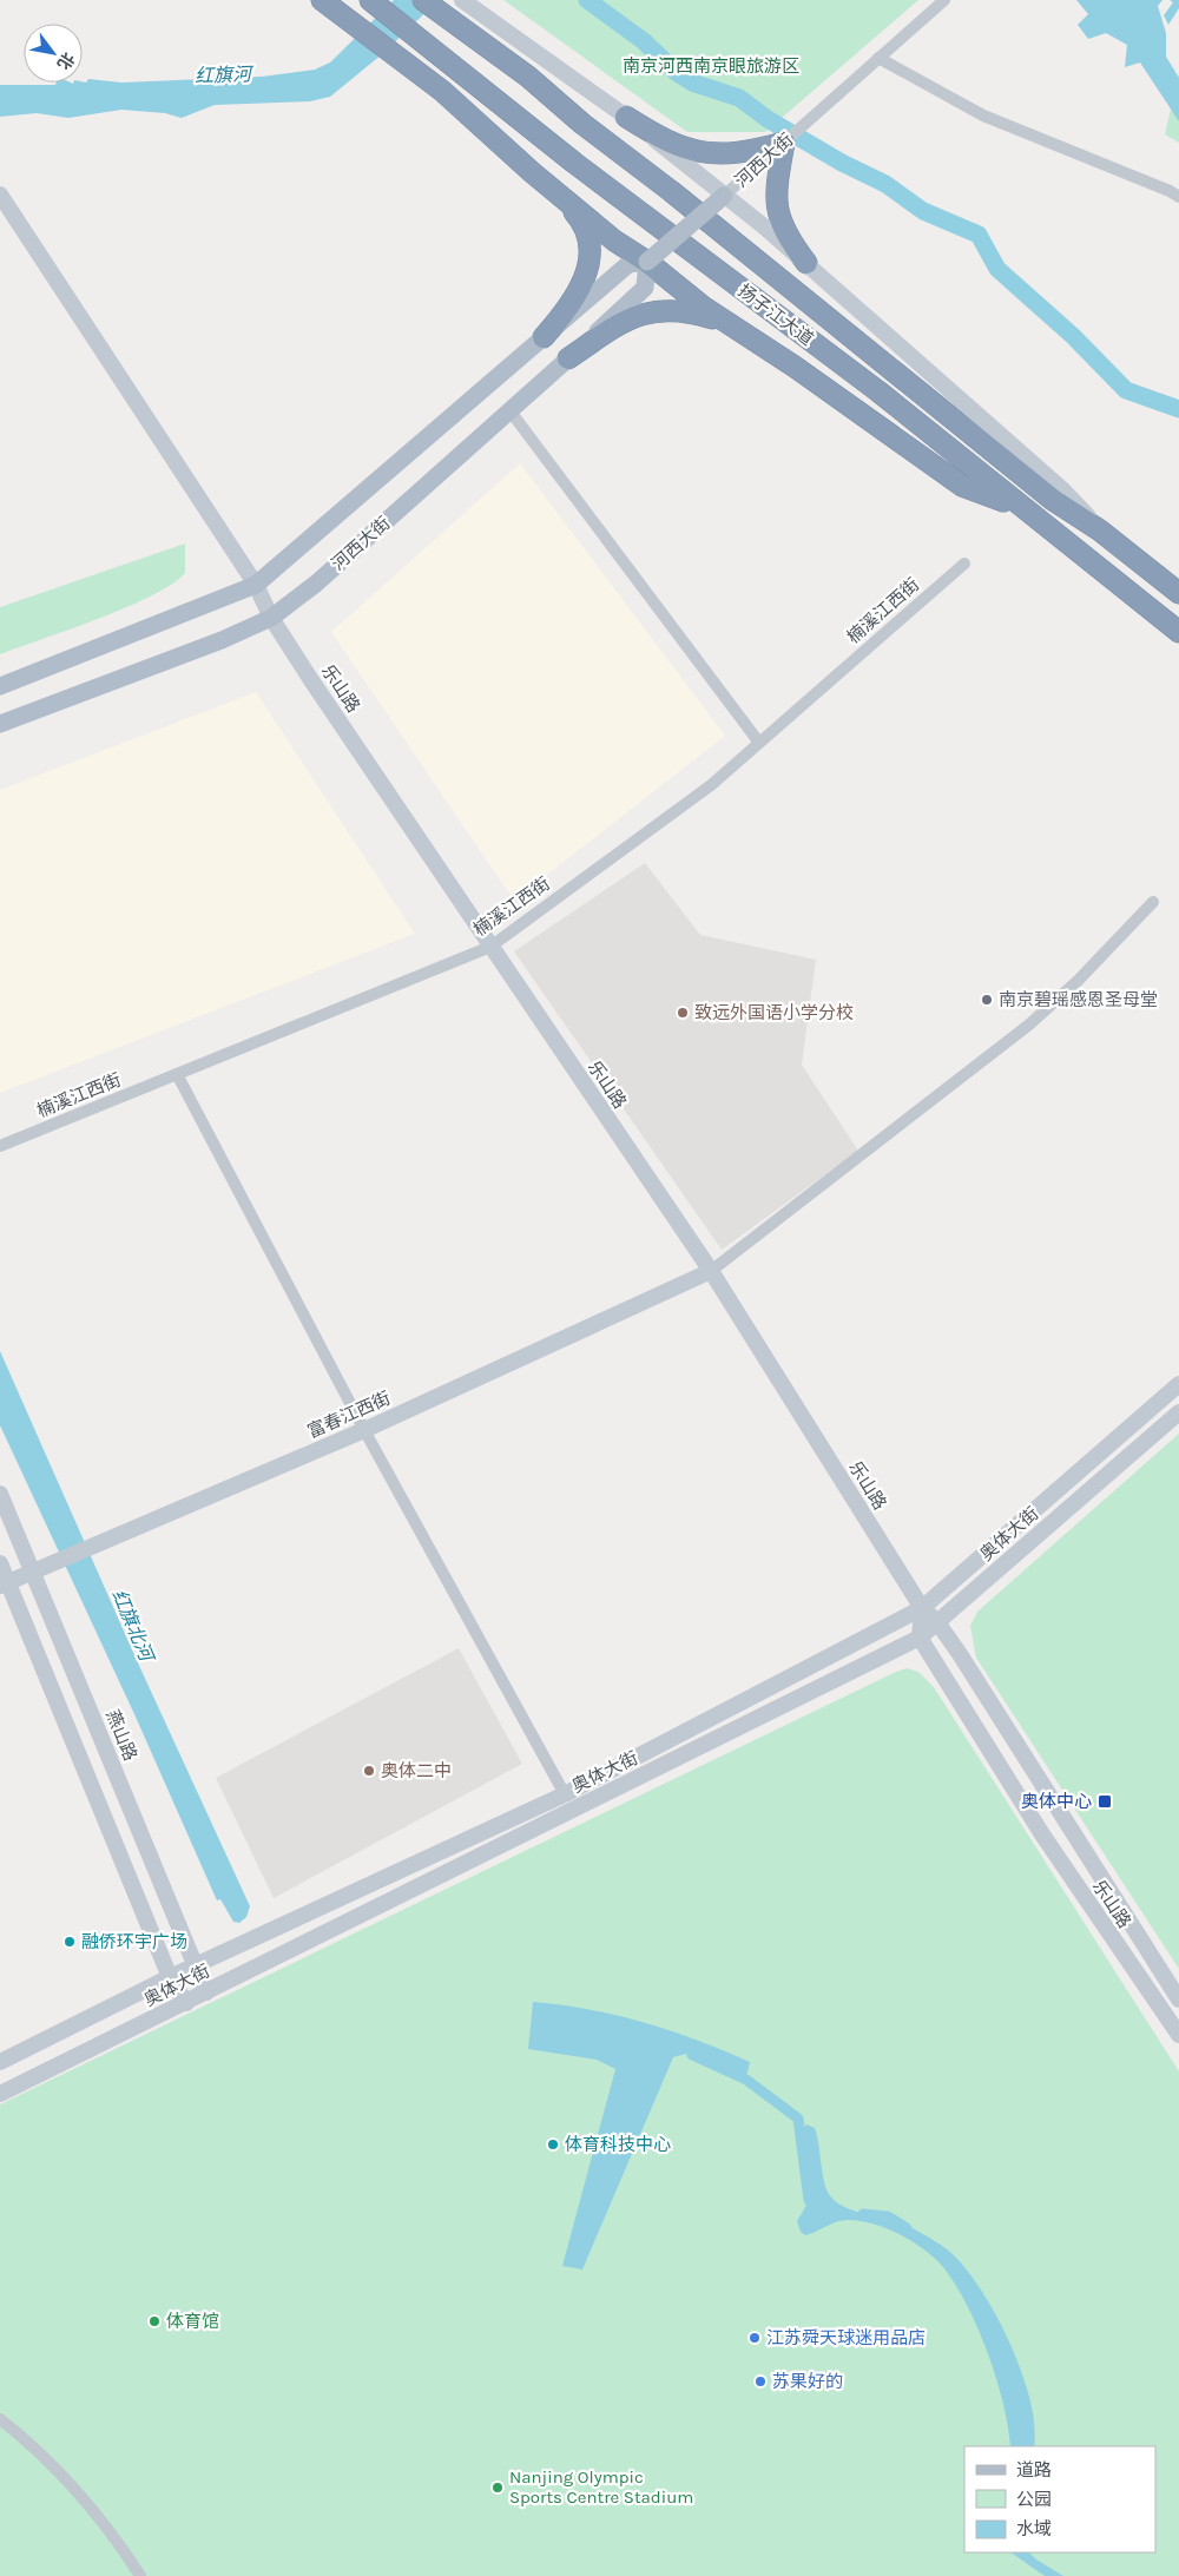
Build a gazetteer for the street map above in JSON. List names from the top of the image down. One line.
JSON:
{"streets":{"highway":["扬子江大道"],"main road":["河西大街"],"street":["楠溪江西街","乐山路","富春江西街","奥体大街","燕山路"]},"crossings":[["河西大街","扬子江大道"],["河西大街","乐山路"],["楠溪江西街","乐山路"],["乐山路","富春江西街"],["乐山路","奥体大街"],["富春江西街","燕山路"],["奥体大街","燕山路"]],"water":["红旗河","红旗北河"],"parks":["南京河西南京眼旅游区"],"places":{"other":["南京碧瑶感恩圣母堂","致远外国语小学分校","奥体二中","融侨环宇广场","体育科技中心","体育馆","江苏舜天球迷用品店","苏果好的","Nanjing Olympic Sports Centre Stadium"],"transit":["奥体中心"]},"legend":["道路","公园","水域"],"north":"bottom right"}
